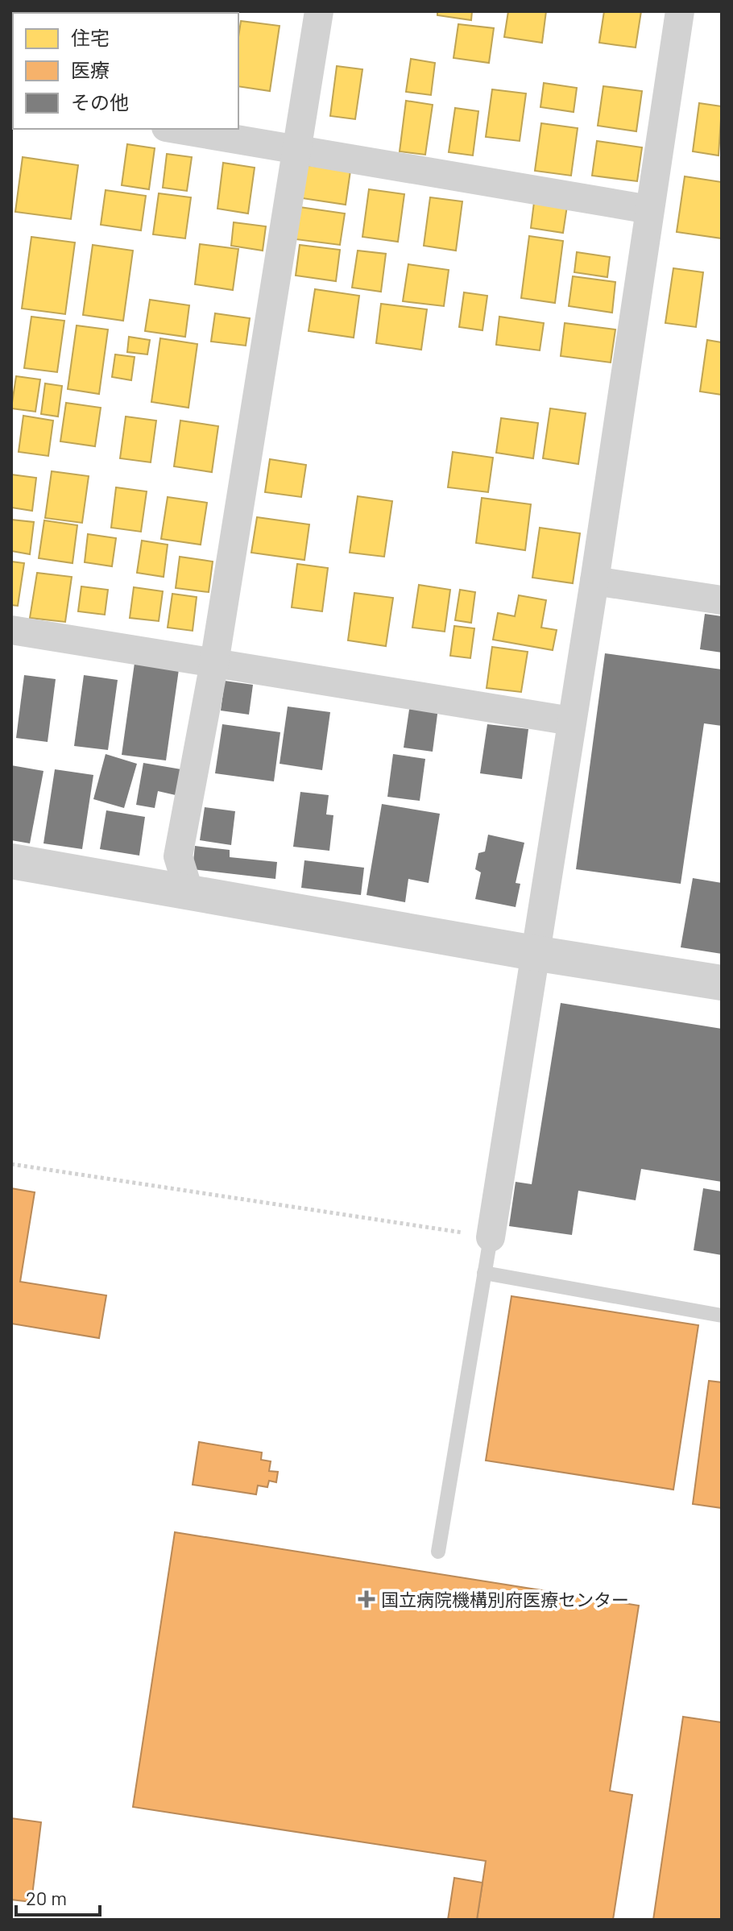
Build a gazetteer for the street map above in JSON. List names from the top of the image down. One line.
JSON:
{"places":{"health":["国立病院機構別府医療センター"]},"legend":["住宅","医療","その他"],"scale_bar":"20 m"}
